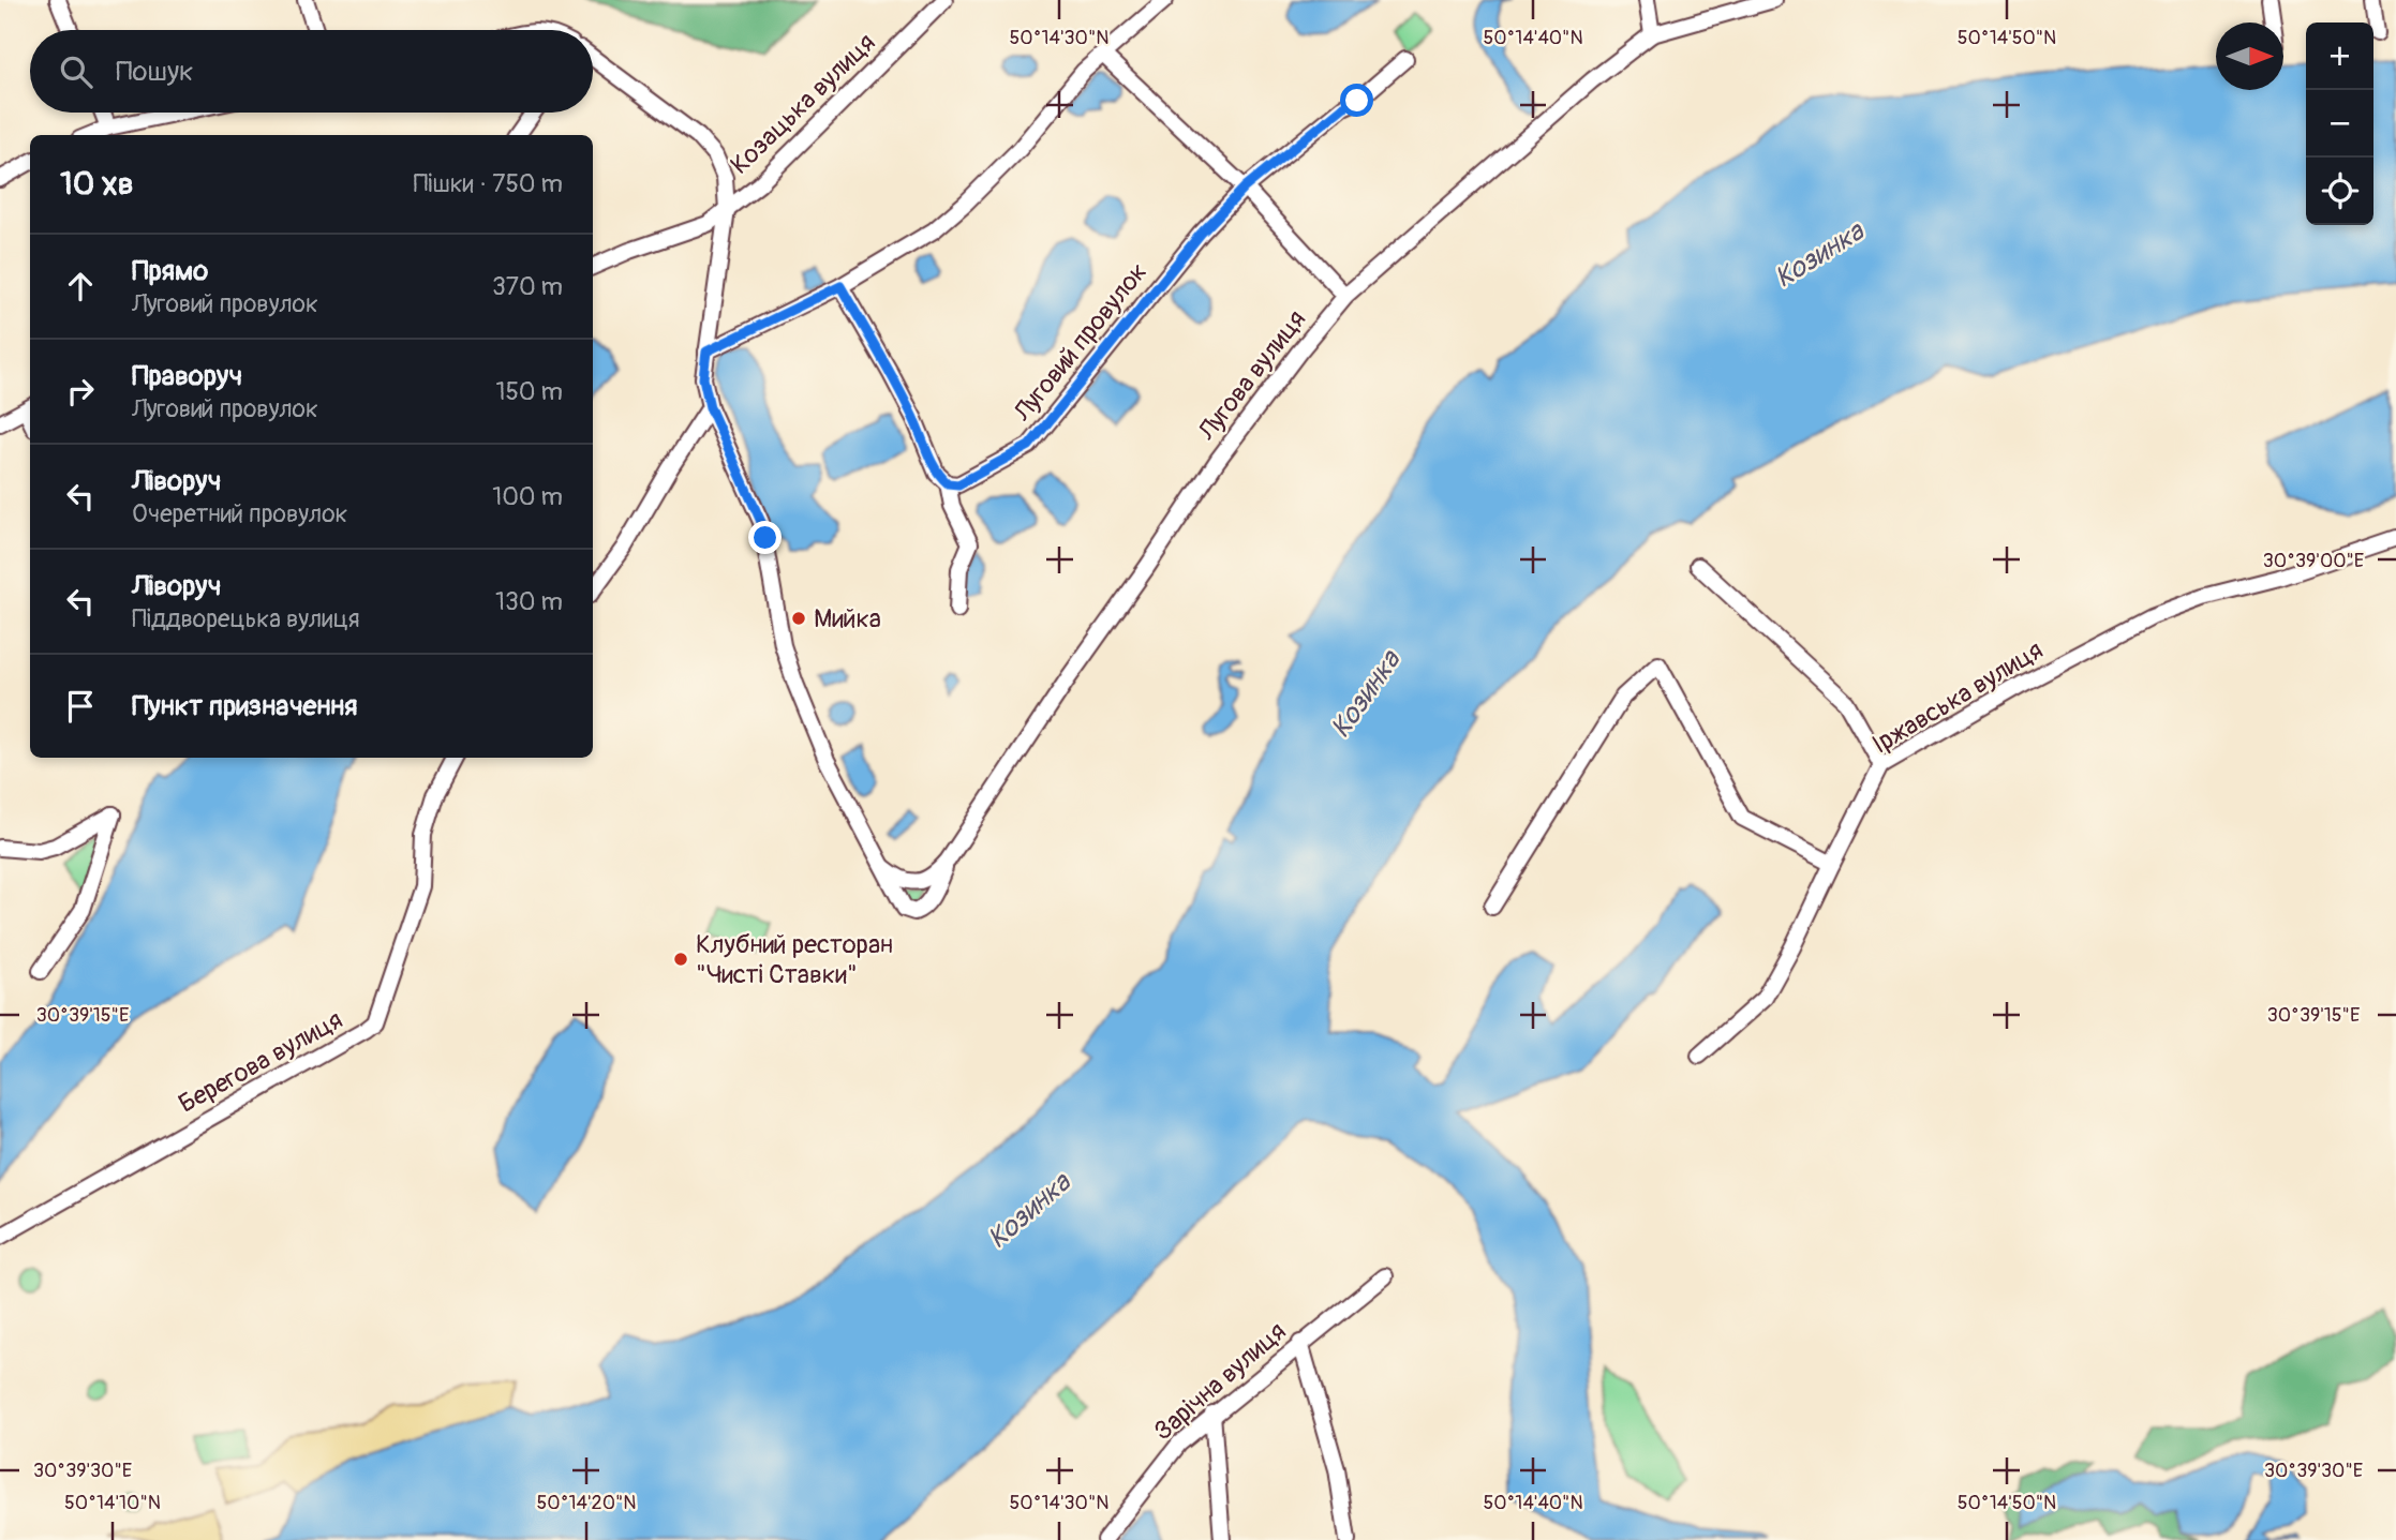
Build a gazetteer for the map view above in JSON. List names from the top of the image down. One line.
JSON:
{"streets":{"street":["Козацька вулиця","Луговий провулок","Лугова вулиця","Іржавська вулиця","Берегова вулиця","Зарічна вулиця"]},"water":["Козинка"],"places":["Мийка","Клубний ресторан \"Чисті Ставки\""],"north":"right","page":{"map_buttons":["+","−"],"search":"Пошук","heading":["10 хв","Пішки · 750 m"],"list":[["Прямо","Луговий провулок","370 m"],["Праворуч","Луговий провулок","150 m"],["Ліворуч","Очеретний провулок","100 m"],["Ліворуч","Піддворецька вулиця","130 m"],"Пункт призначення"]},"coordinates":["50°14'30\"N","50°14'40\"N","50°14'50\"N","30°39'00\"E","30°39'15\"E","30°39'30\"E","50°14'10\"N","50°14'20\"N"]}
